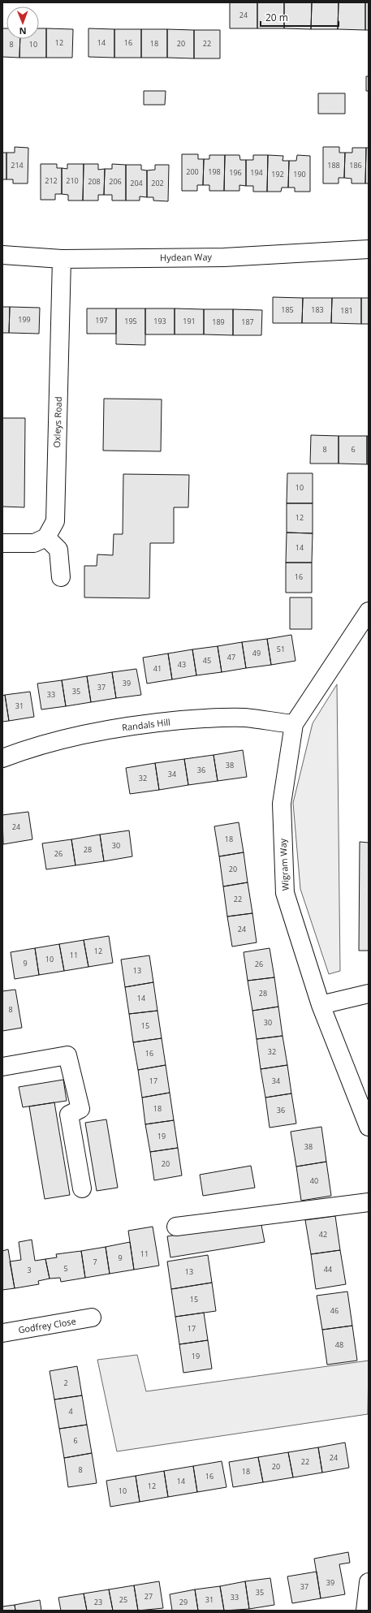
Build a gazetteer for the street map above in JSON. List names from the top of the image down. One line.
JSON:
{"streets":{"street":["Hydean Way","Oxleys Road","Randals Hill","Wigram Way","Godfrey Close"]},"crossings":[["Hydean Way","Oxleys Road"],["Randals Hill","Wigram Way"]],"house_numbers":["24","12","14","16","18","20","22","8","10","214","188","186","200","198","196","194","192","190","212","210","208","206","204","202","185","183","181","199","197","195","193","191","189","187","8","6","10","12","14","16","51","49","47","45","43","41","39","37","35","33","31","38","36","34","32","24","18","30","28","26","20","22","24","12","11","10","9","26","13","28","14","8","30","15","32","16","17","34","18","36","19","38","20","40","42","11","9","7","5","44","3","13","15","46","17","48","19","2","4","6","24","22","20","8","18","16","14","12","10","39","37","35","27","33","25","31","23","29"],"scale_bar":"20 m","north":"bottom"}
